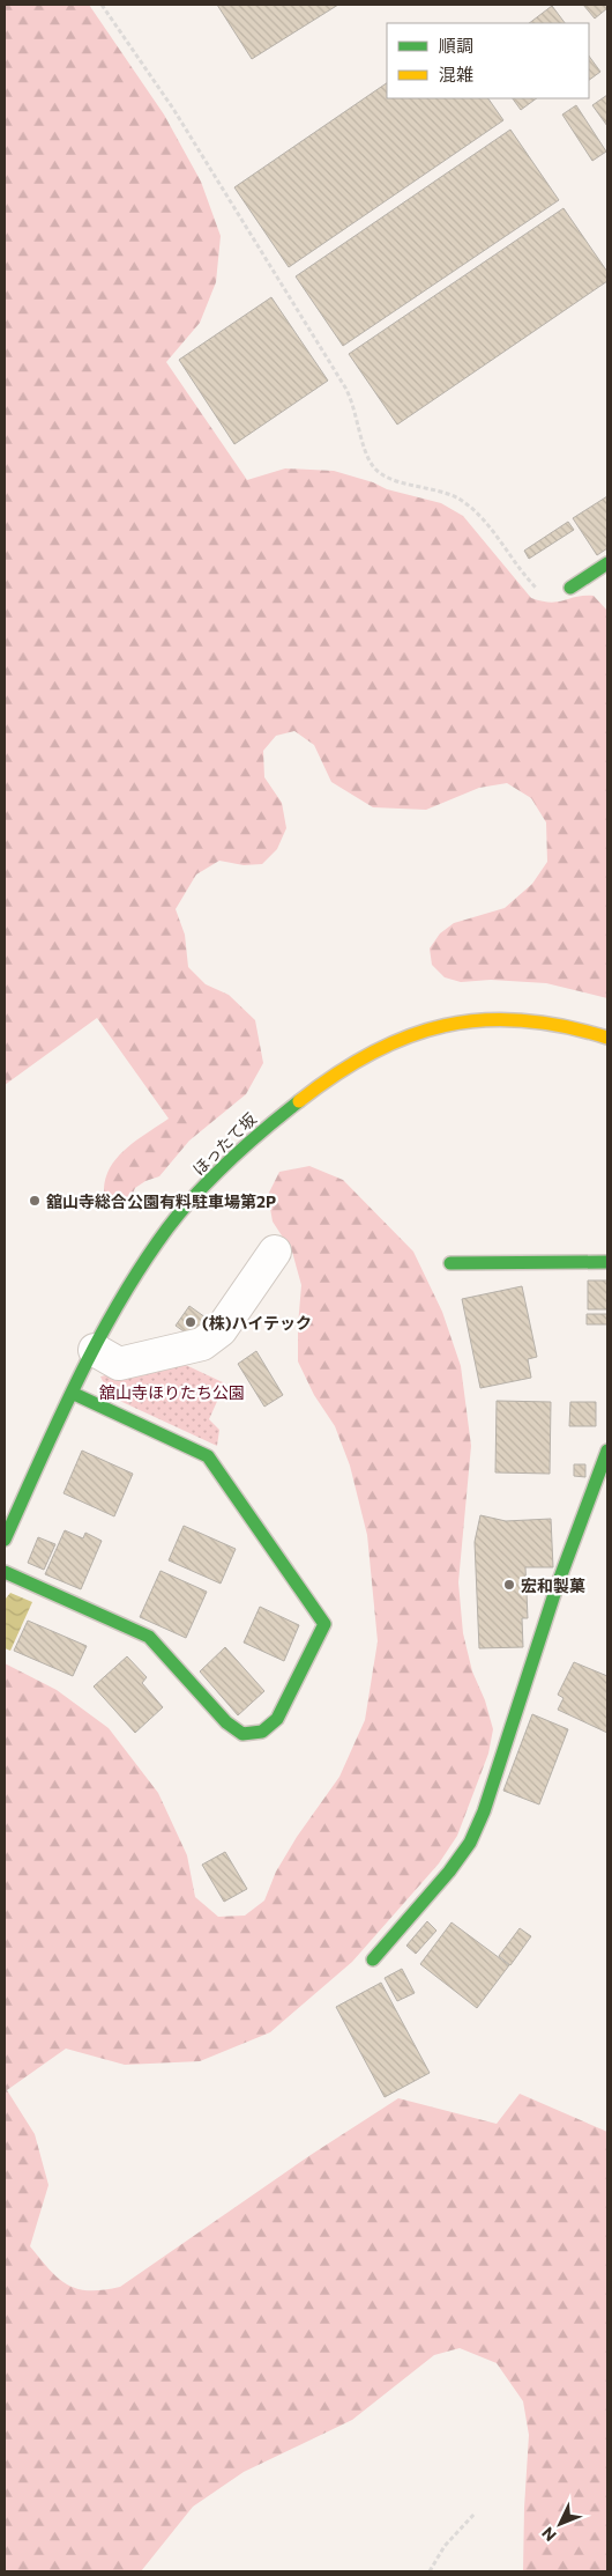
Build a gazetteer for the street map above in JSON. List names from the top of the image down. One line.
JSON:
{"streets":{"street":["ほったて坂"]},"parks":["舘山寺ほりたち公園"],"places":["舘山寺総合公園有料駐車場第2P","(株)ハイテック","宏和製菓"],"legend":["順調","混雑"],"north":"bottom left"}
